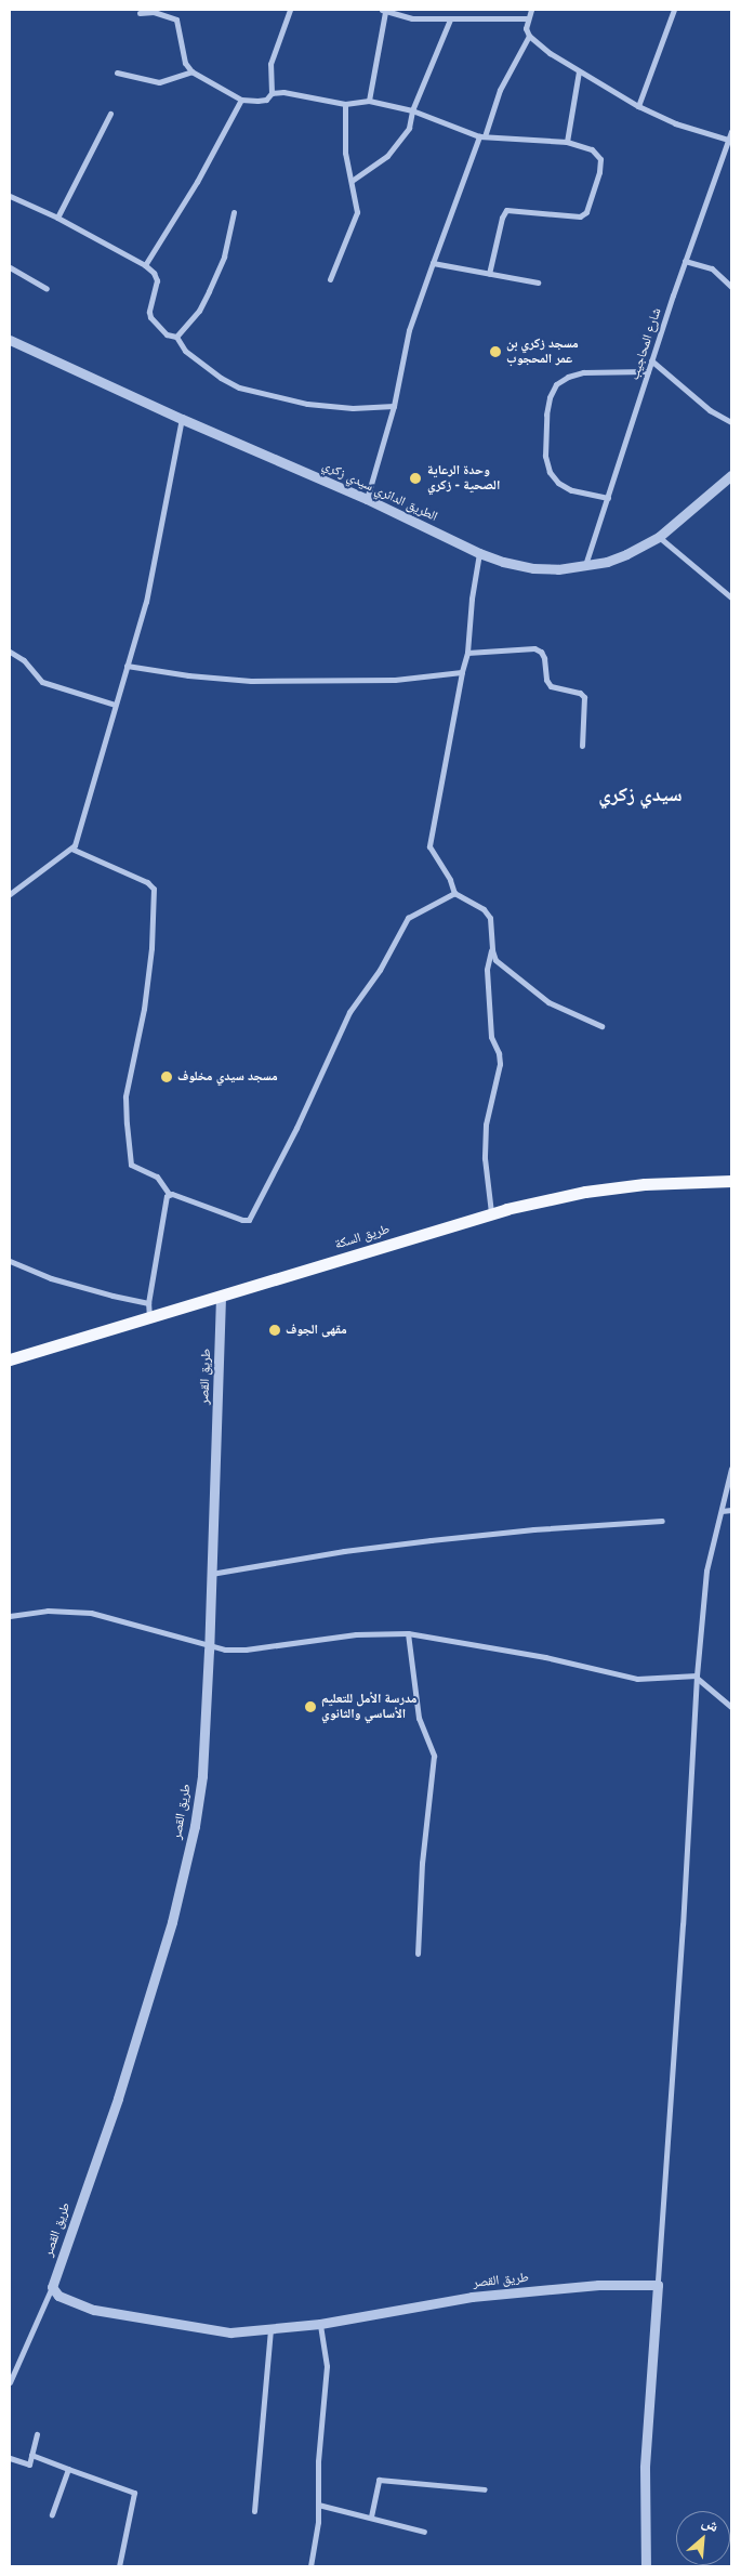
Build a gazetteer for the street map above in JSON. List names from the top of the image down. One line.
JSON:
{"streets":{"main road":["طريق السكة"],"street":["شارع المحاجيب","الطريق الدائري سيدي زكري","طريق القصر"]},"crossings":[["شارع المحاجيب","الطريق الدائري سيدي زكري"],["طريق السكة","طريق القصر"]],"districts":["سيدي زكري"],"places":["مسجد زكري بن عمر المحجوب","وحدة الرعاية الصحية - زكري","مسجد سيدي مخلوف","مقهى الجوف","مدرسة الأمل للتعليم الأساسي والثانوي"],"north":"top right"}
